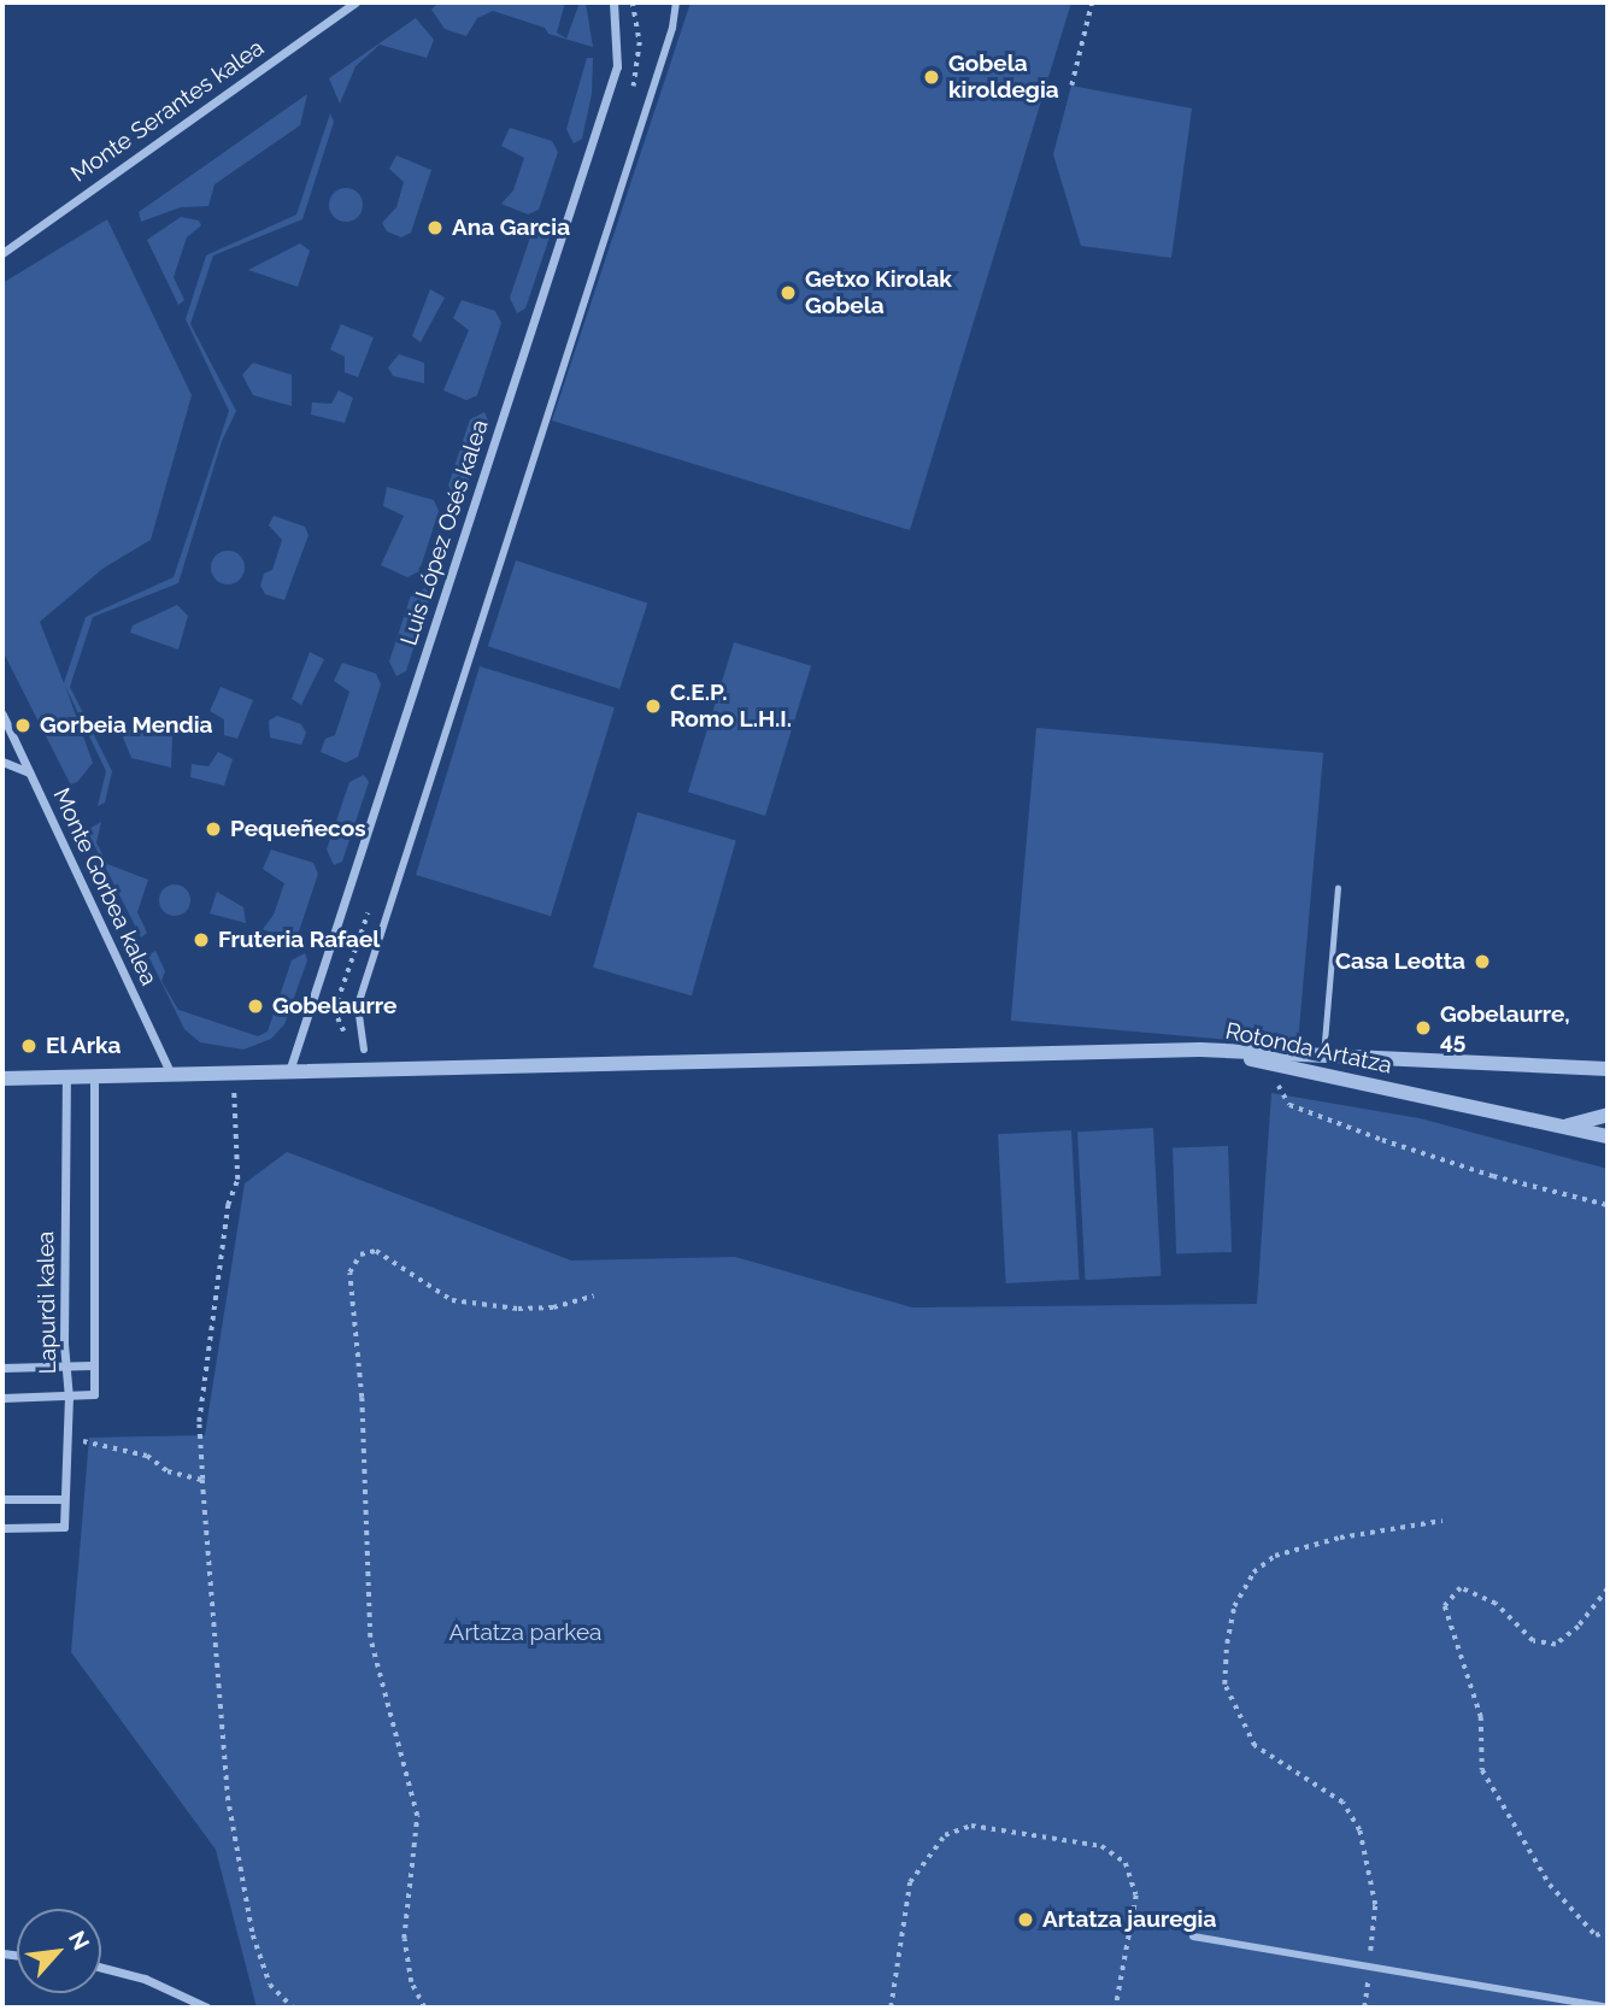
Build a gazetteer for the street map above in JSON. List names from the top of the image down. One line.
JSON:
{"streets":{"street":["Monte Serantes kalea","Luis López Osés kalea","Monte Gorbea kalea","Rotonda Artatza","Lapurdi kalea"]},"parks":["Artatza parkea"],"places":["Gobela kiroldegia","Ana Garcia","Getxo Kirolak Gobela","C.E.P. Romo L.H.I.","Gorbeia Mendia","Pequeñecos","Fruteria Rafael","Casa Leotta","Gobelaurre","Gobelaurre, 45","El Arka","Artatza jauregia"],"north":"top right"}
